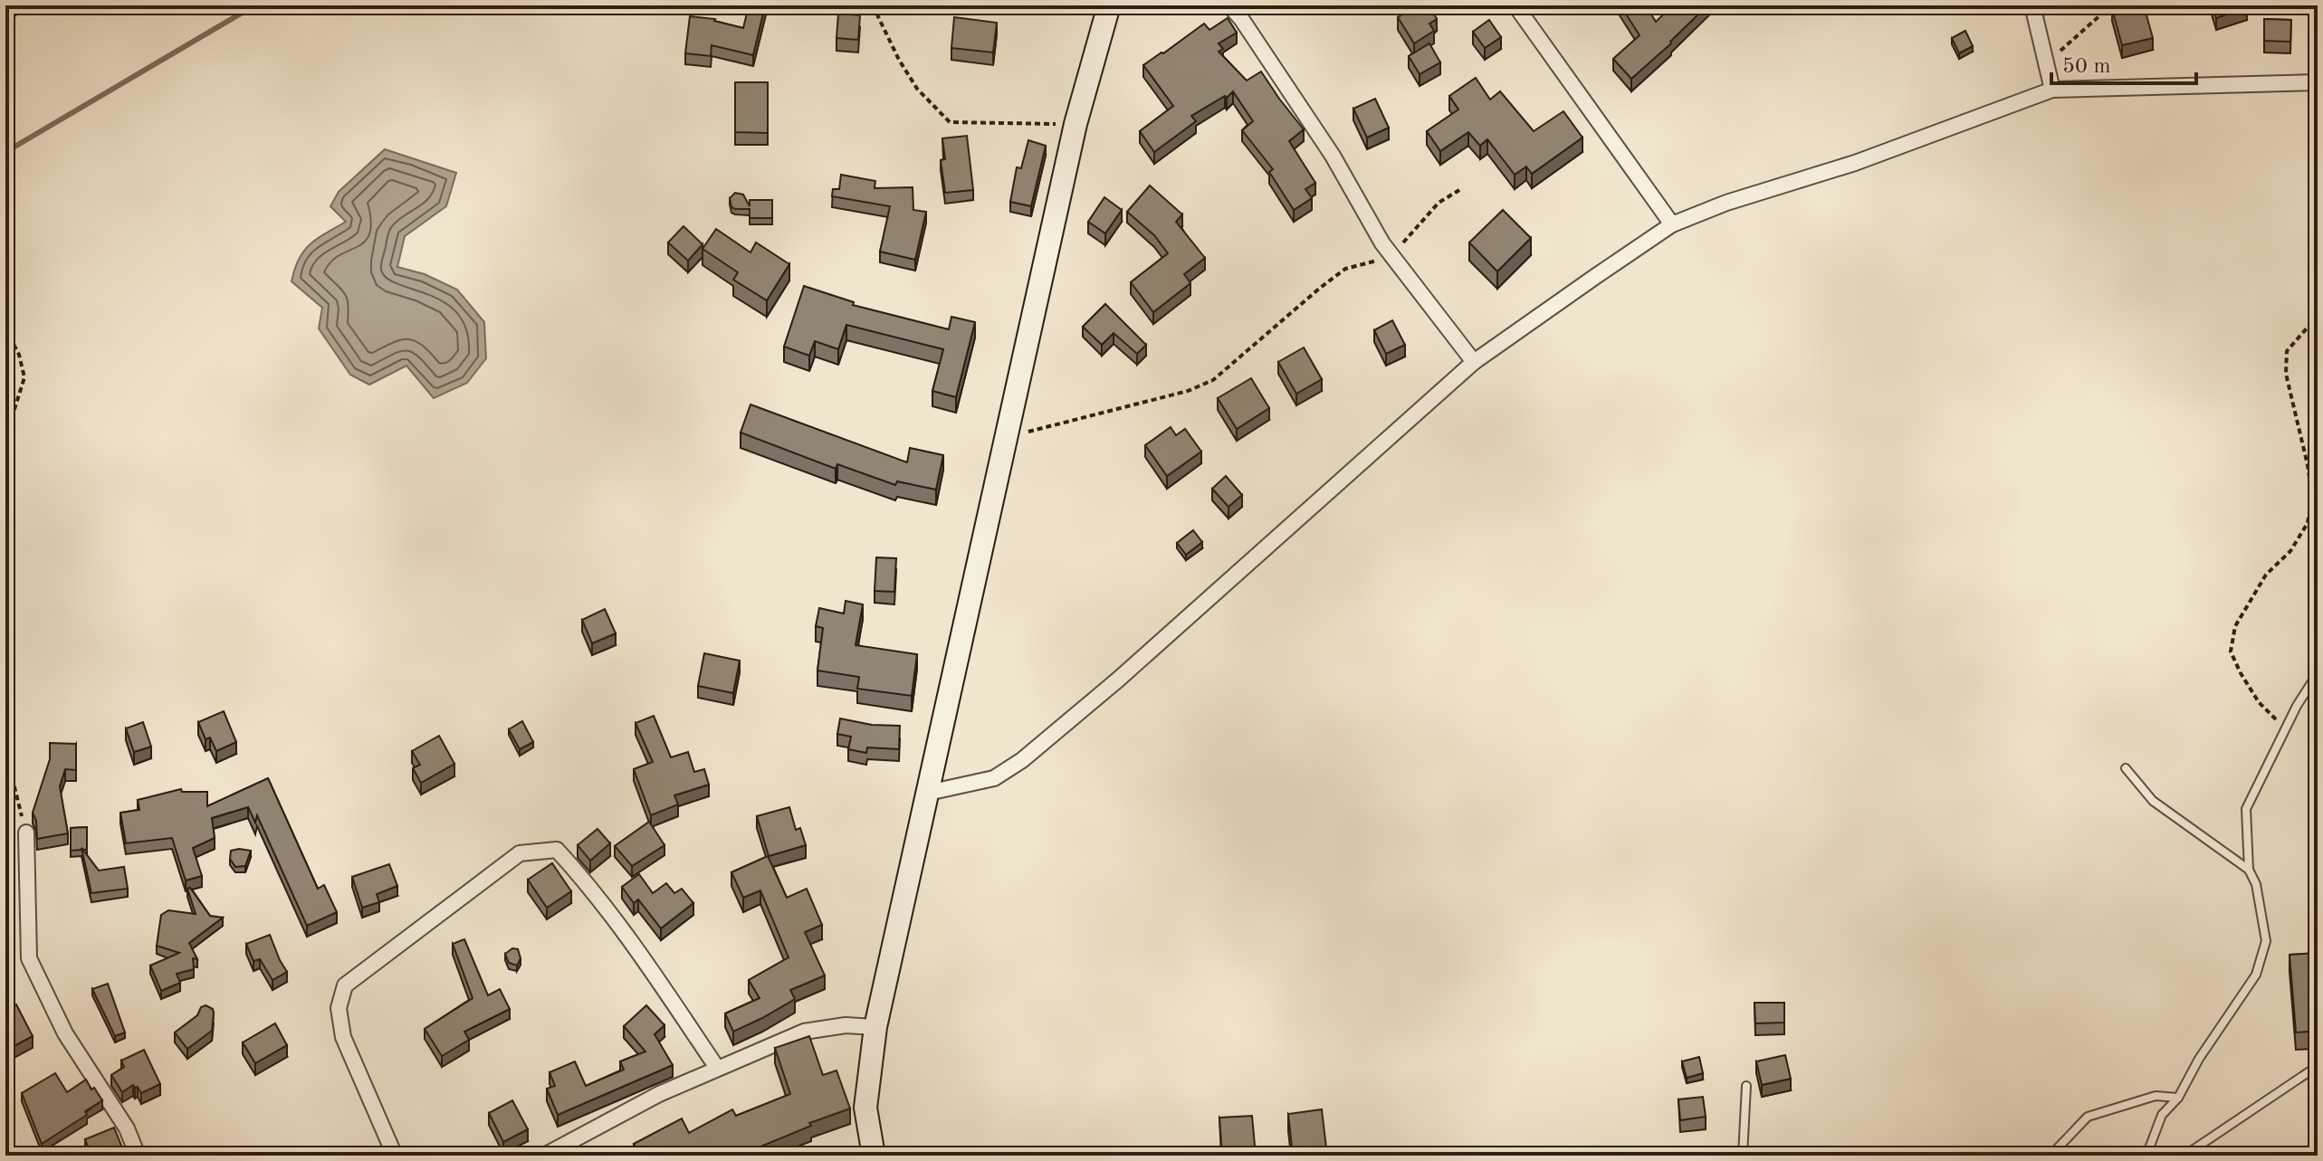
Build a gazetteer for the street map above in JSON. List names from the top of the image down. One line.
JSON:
{"scale_bar":"50 m"}
